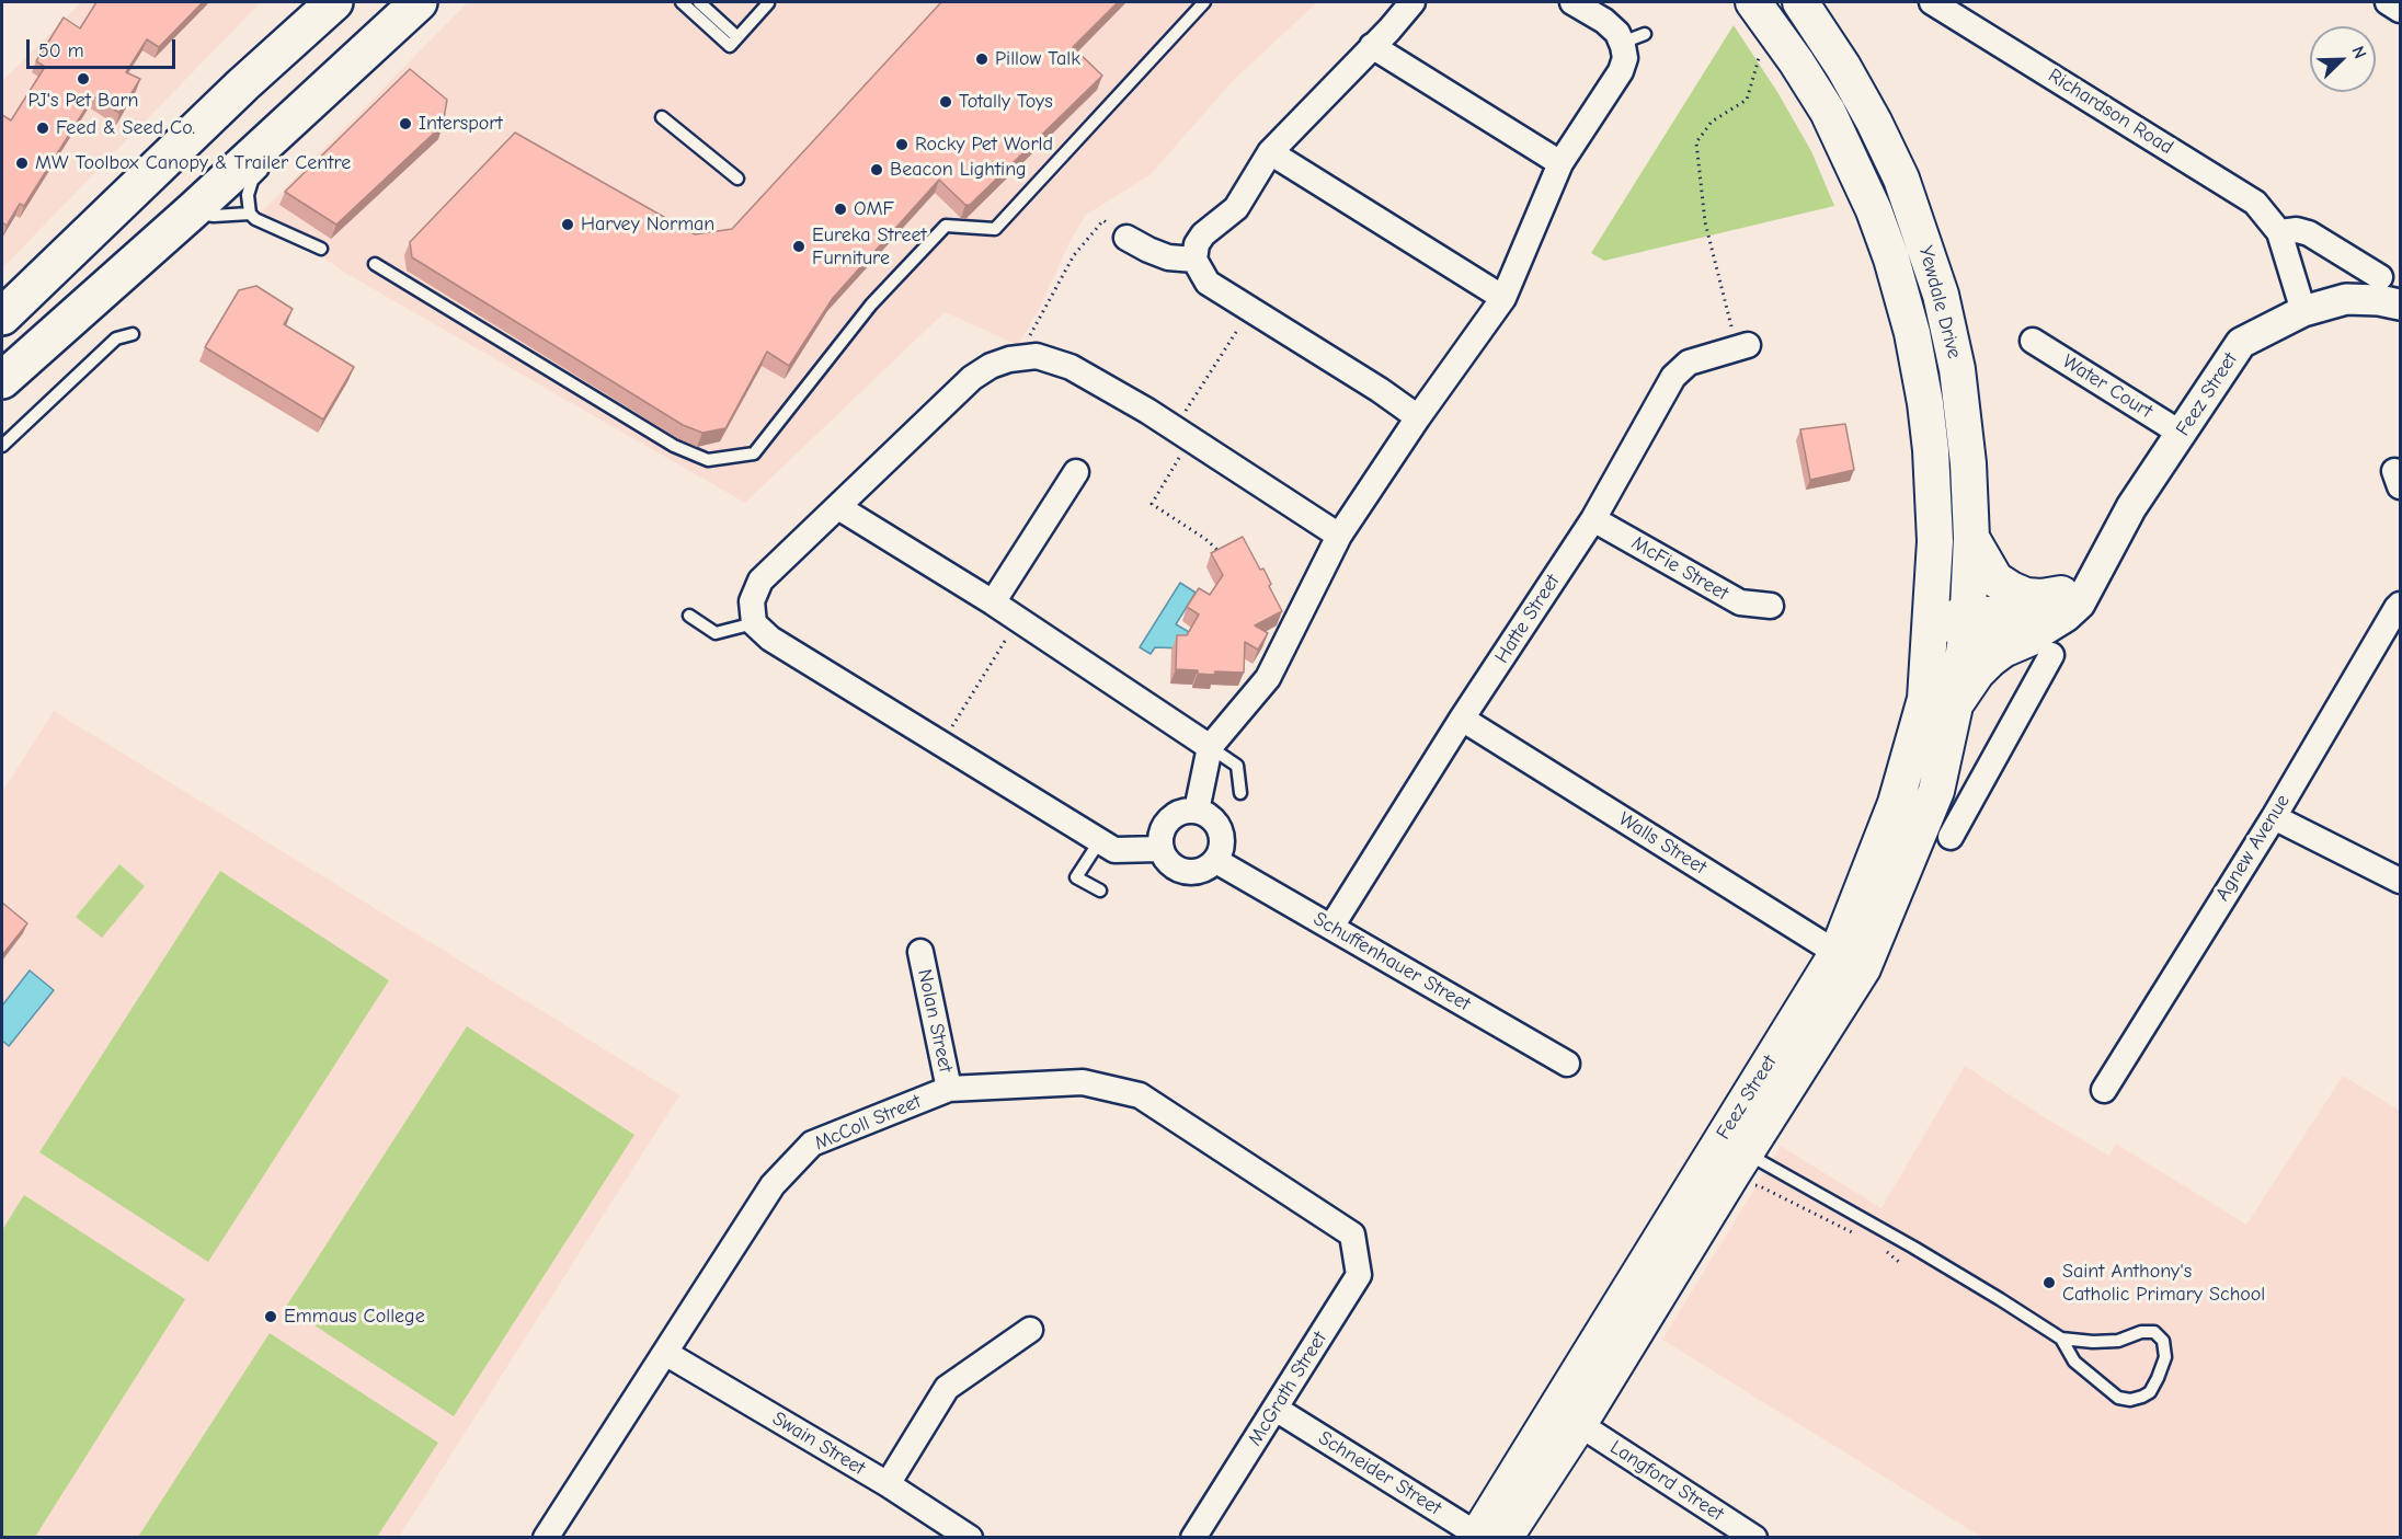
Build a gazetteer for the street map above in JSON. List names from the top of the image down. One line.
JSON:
{"streets":{"main road":["Yewdale Drive","Feez Street"],"street":["Richardson Road","Water Court","McFie Street","Hatte Street","Walls Street","Agnew Avenue","Schuffenhauer Street","Nolan Street","McColl Street","McGrath Street","Swain Street","Schneider Street","Langford Street"]},"crossings":[["Richardson Road","Feez Street"],["Yewdale Drive","Feez Street"],["Water Court","Feez Street"],["Feez Street","Walls Street"],["Feez Street","Schneider Street"],["Feez Street","Langford Street"],["McFie Street","Hatte Street"],["Hatte Street","Walls Street"],["Hatte Street","Schuffenhauer Street"],["Nolan Street","McColl Street"],["McColl Street","McGrath Street"],["McColl Street","Swain Street"],["McGrath Street","Schneider Street"]],"places":["Pillow Talk","PJ's Pet Barn","Totally Toys","Intersport","Feed & Seed Co.","Rocky Pet World","MW Toolbox Canopy & Trailer Centre","Beacon Lighting","OMF","Harvey Norman","Eureka Street Furniture","Saint Anthony's Catholic Primary School","Emmaus College"],"scale_bar":"50 m","north":"top right"}
